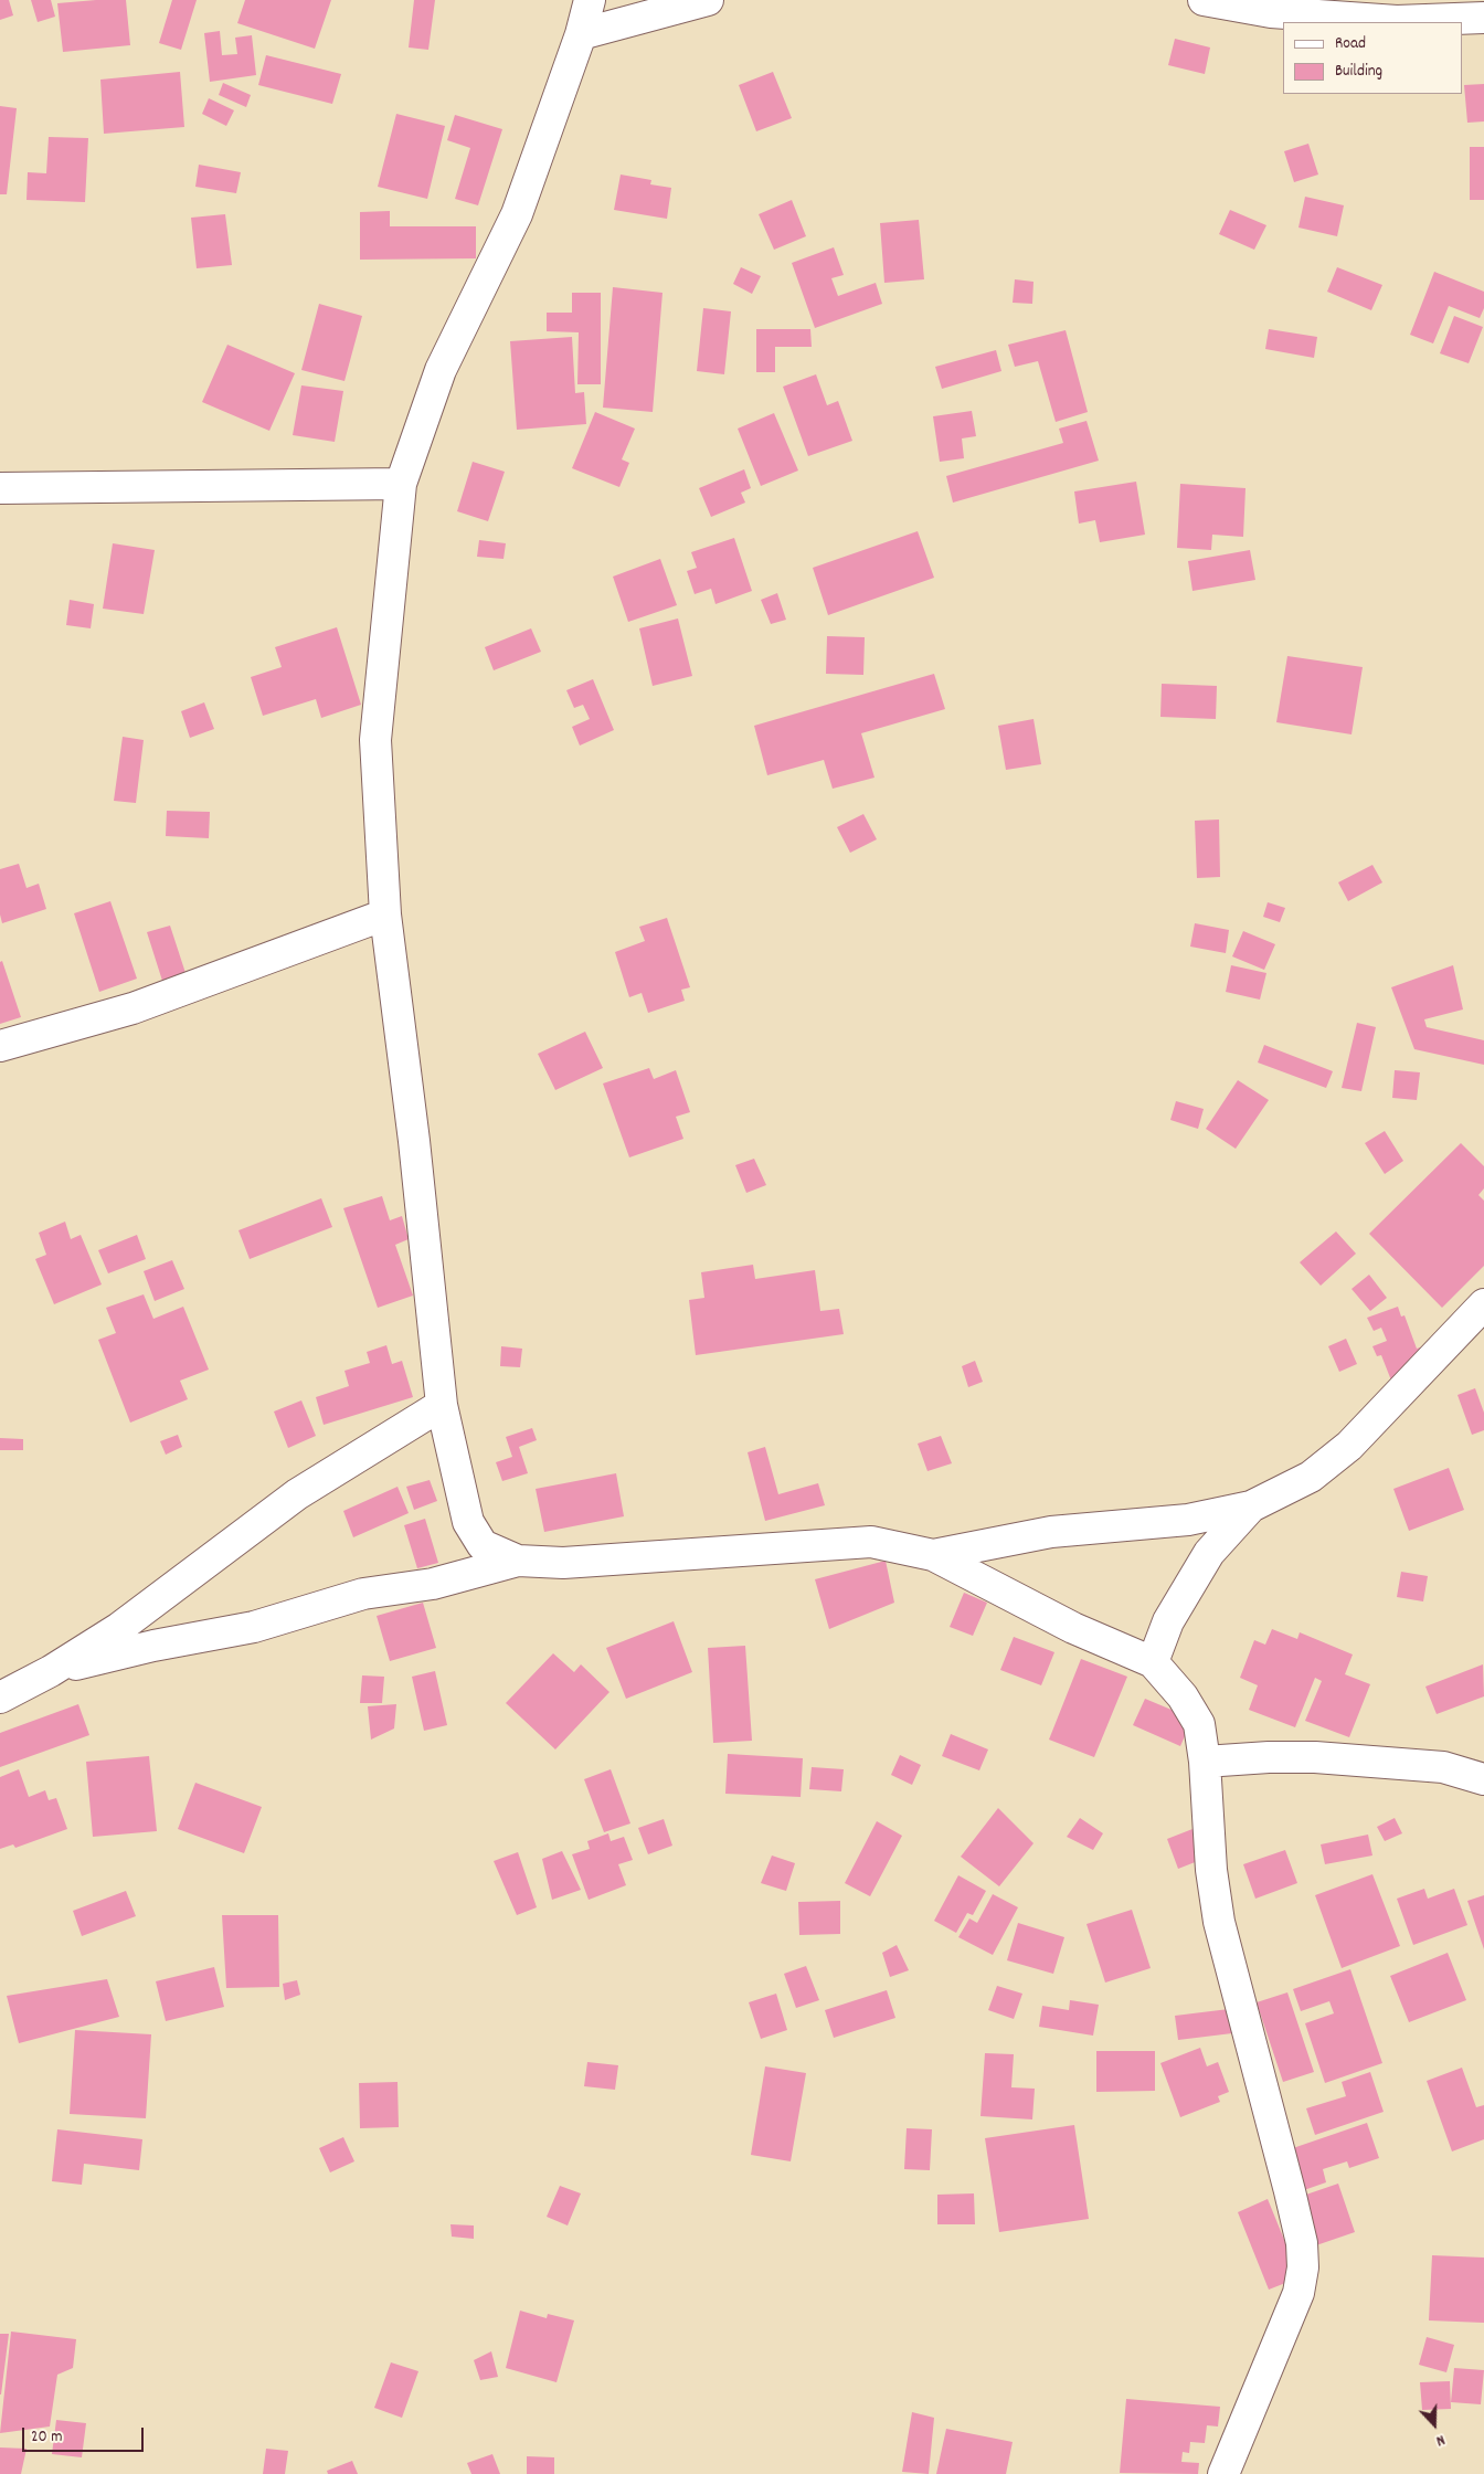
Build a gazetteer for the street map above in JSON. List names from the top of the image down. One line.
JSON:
{"legend":["Road","Building"],"scale_bar":"20 m","north":"bottom"}
